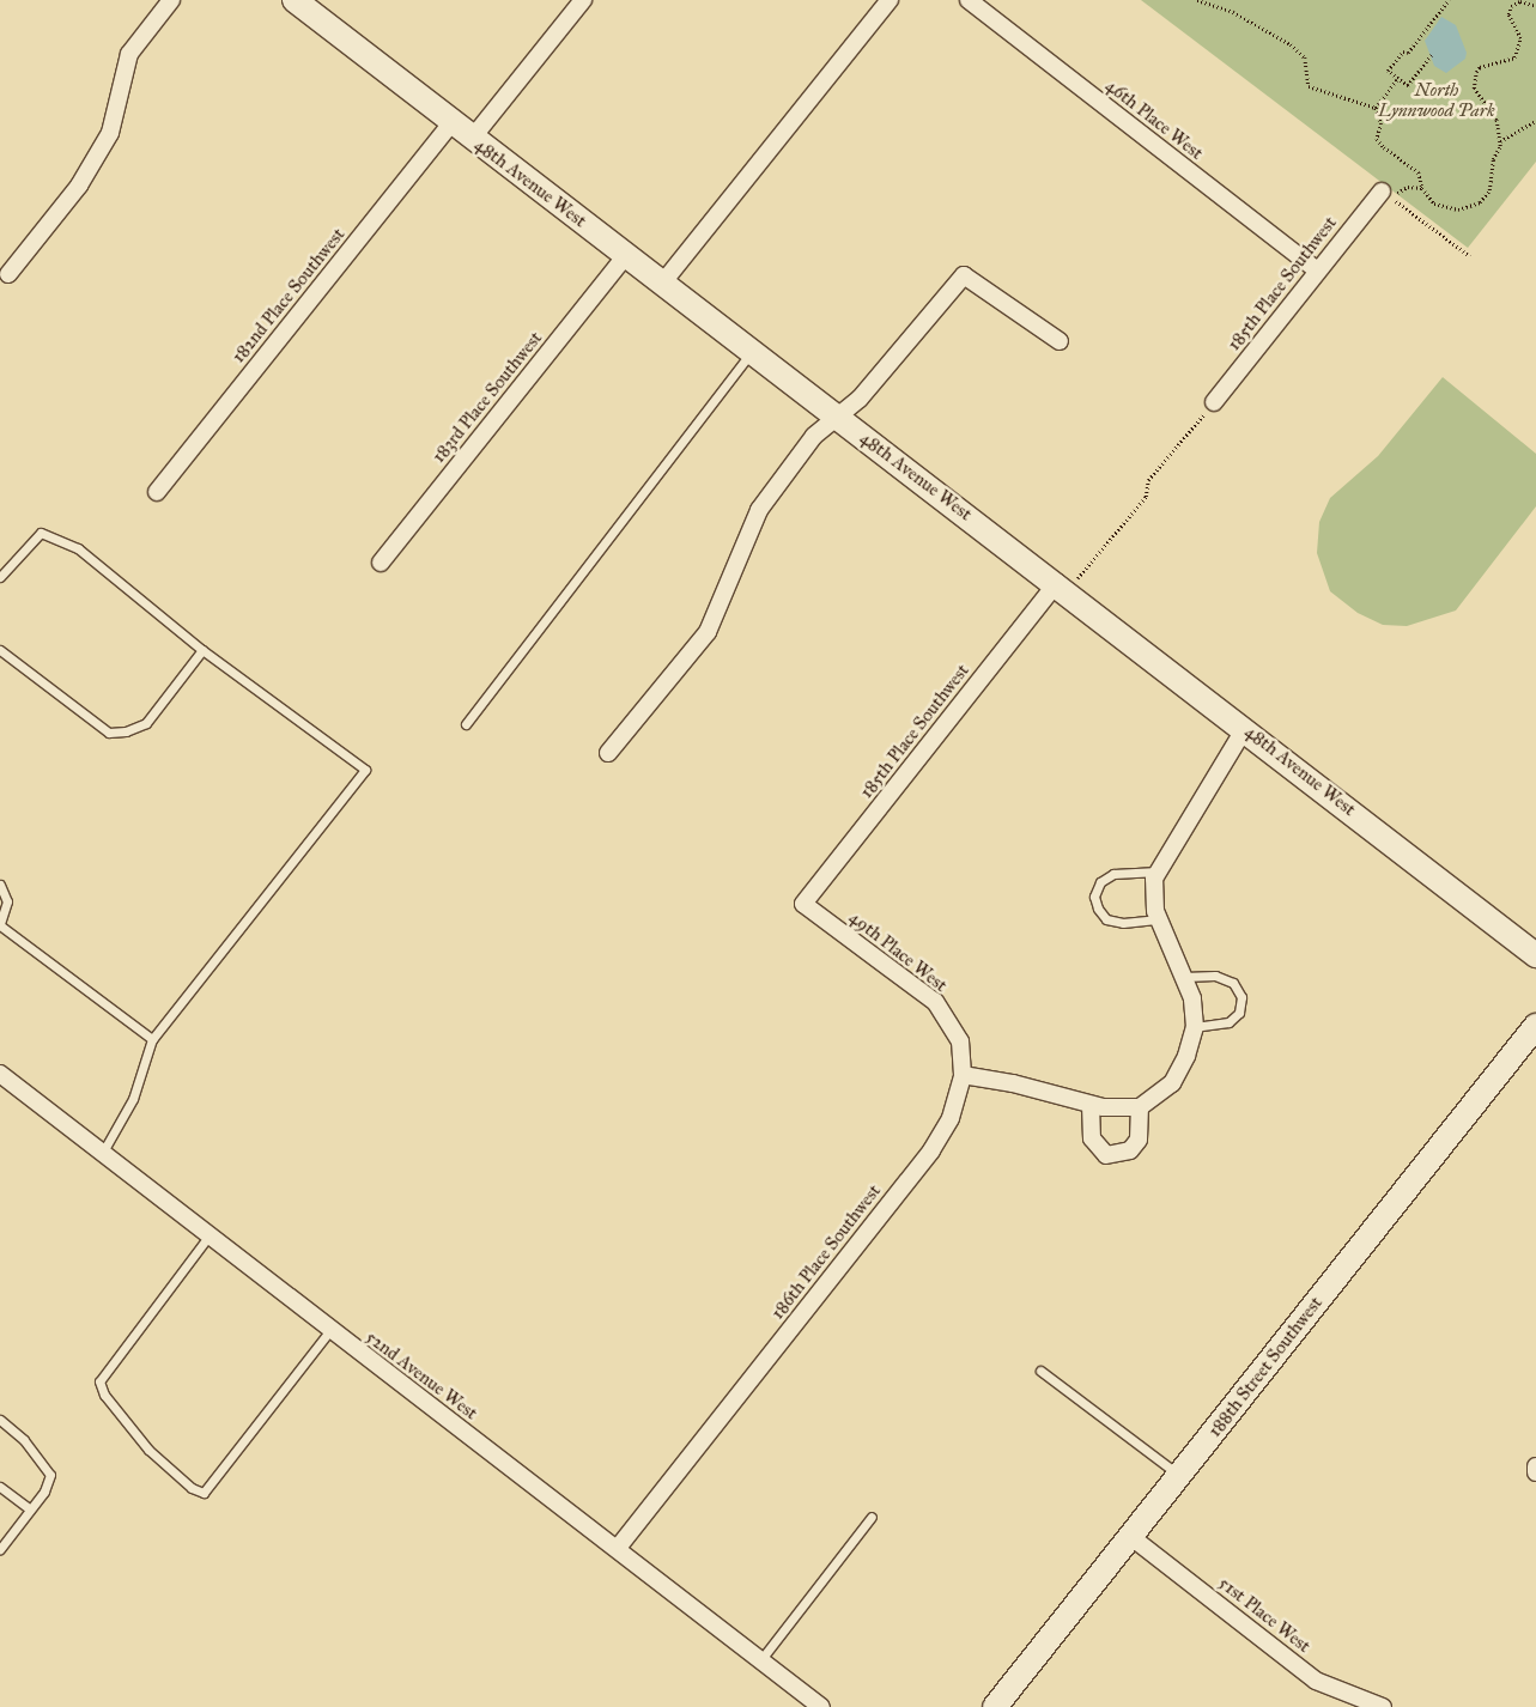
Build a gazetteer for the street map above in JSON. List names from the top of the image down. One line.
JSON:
{"streets":{"street":["46th Place West","48th Avenue West","185th Place Southwest","182nd Place Southwest","183rd Place Southwest","49th Place West","186th Place Southwest","188th Street Southwest","52nd Avenue West","51st Place West"]},"crossings":[["46th Place West","185th Place Southwest"],["48th Avenue West","185th Place Southwest"],["48th Avenue West","182nd Place Southwest"],["48th Avenue West","183rd Place Southwest"],["185th Place Southwest","49th Place West"],["49th Place West","186th Place Southwest"],["186th Place Southwest","52nd Avenue West"],["188th Street Southwest","51st Place West"]],"parks":["North Lynnwood Park"]}
